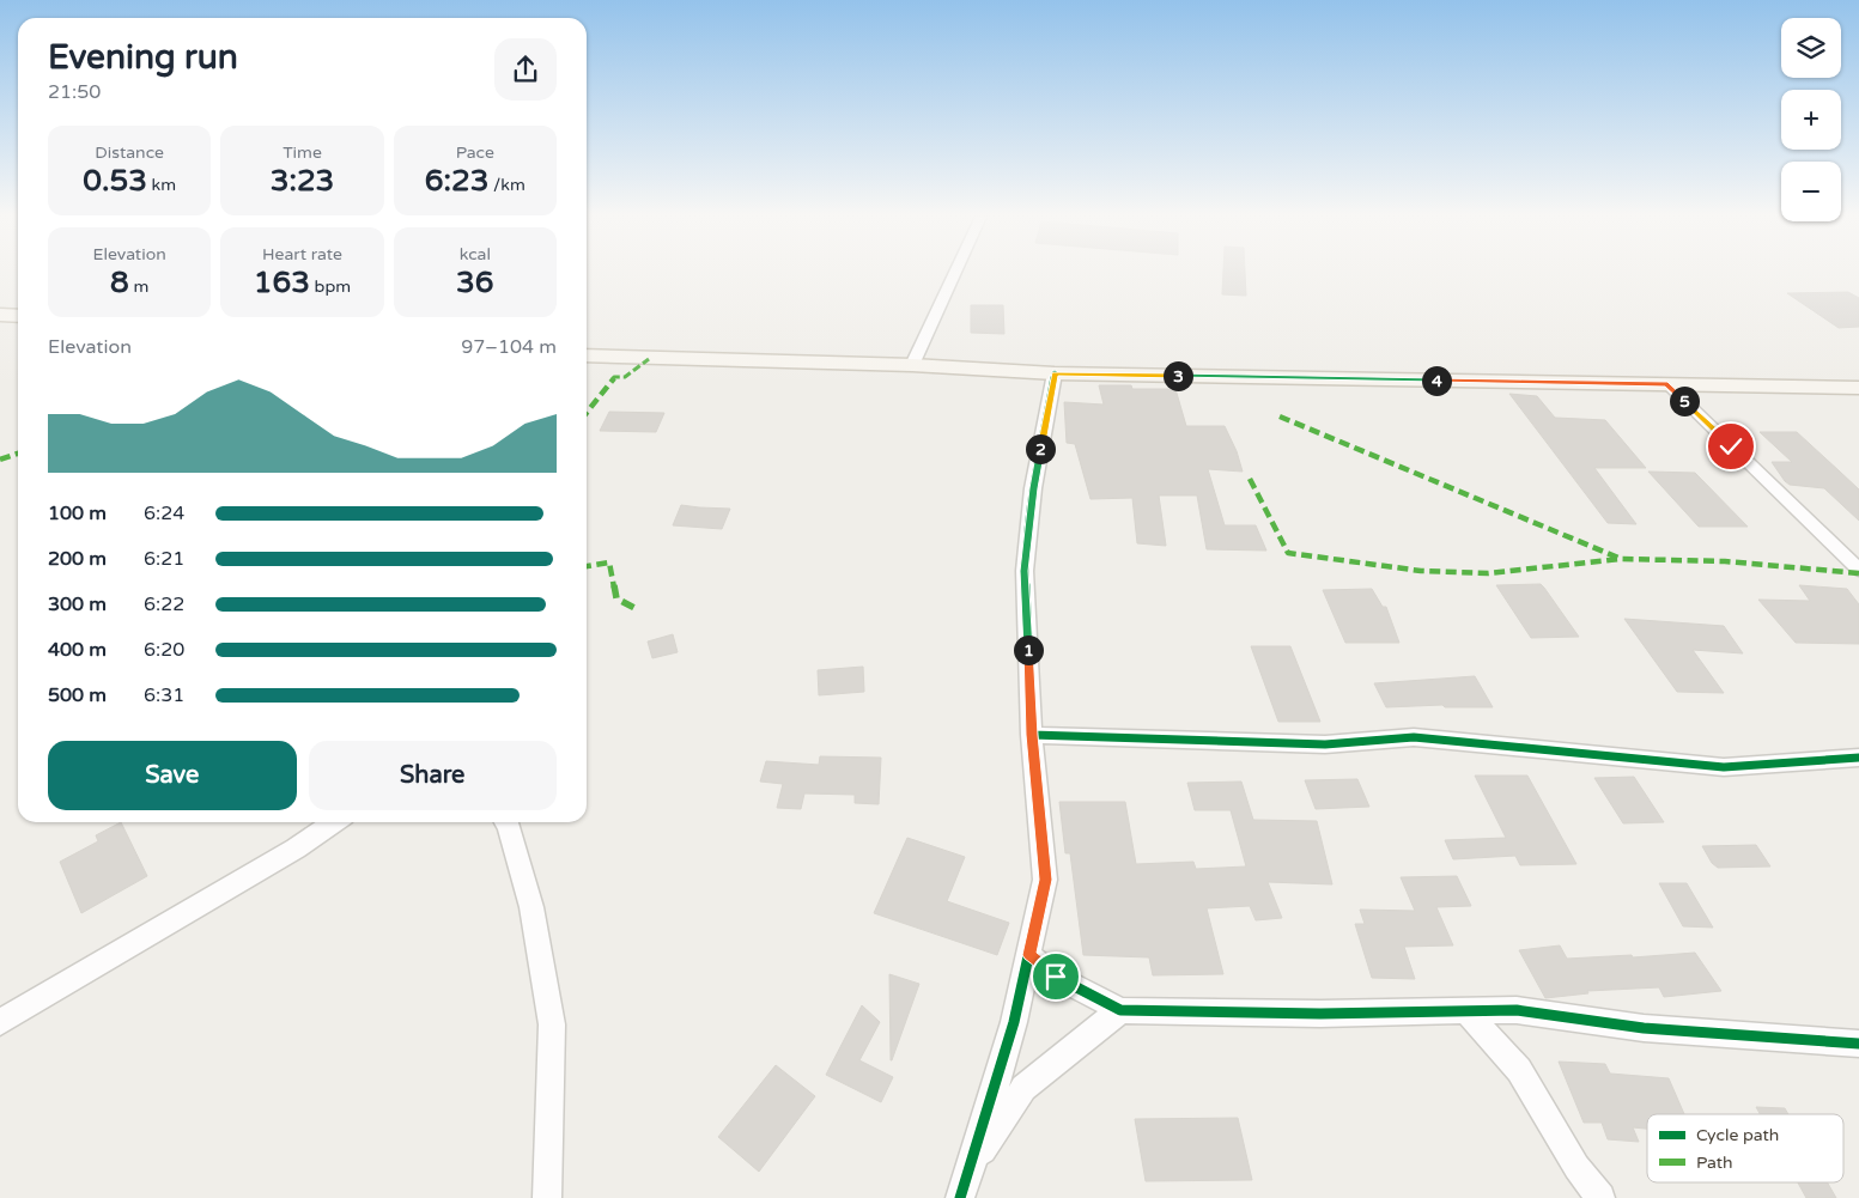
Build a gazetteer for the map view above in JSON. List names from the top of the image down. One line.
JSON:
{"legend":["Cycle path","Path"],"page":{"map_buttons":["+","−"],"heading":["Evening run","21:50"],"stats":[["Distance","0.53 km"],["Time","3:23"],["Pace","6:23 /km"],["Elevation","8 m"],["Heart rate","163 bpm"],["kcal","36"]],"chart":["Elevation","97–104 m"],"pins":["3","4","5","2","1"],"list":[{"name":"100 m","note":"6:24"},{"name":"200 m","note":"6:21"},{"name":"300 m","note":"6:22"},{"name":"400 m","note":"6:20"},{"name":"500 m","note":"6:31"}],"buttons":["Save","Share"]}}
